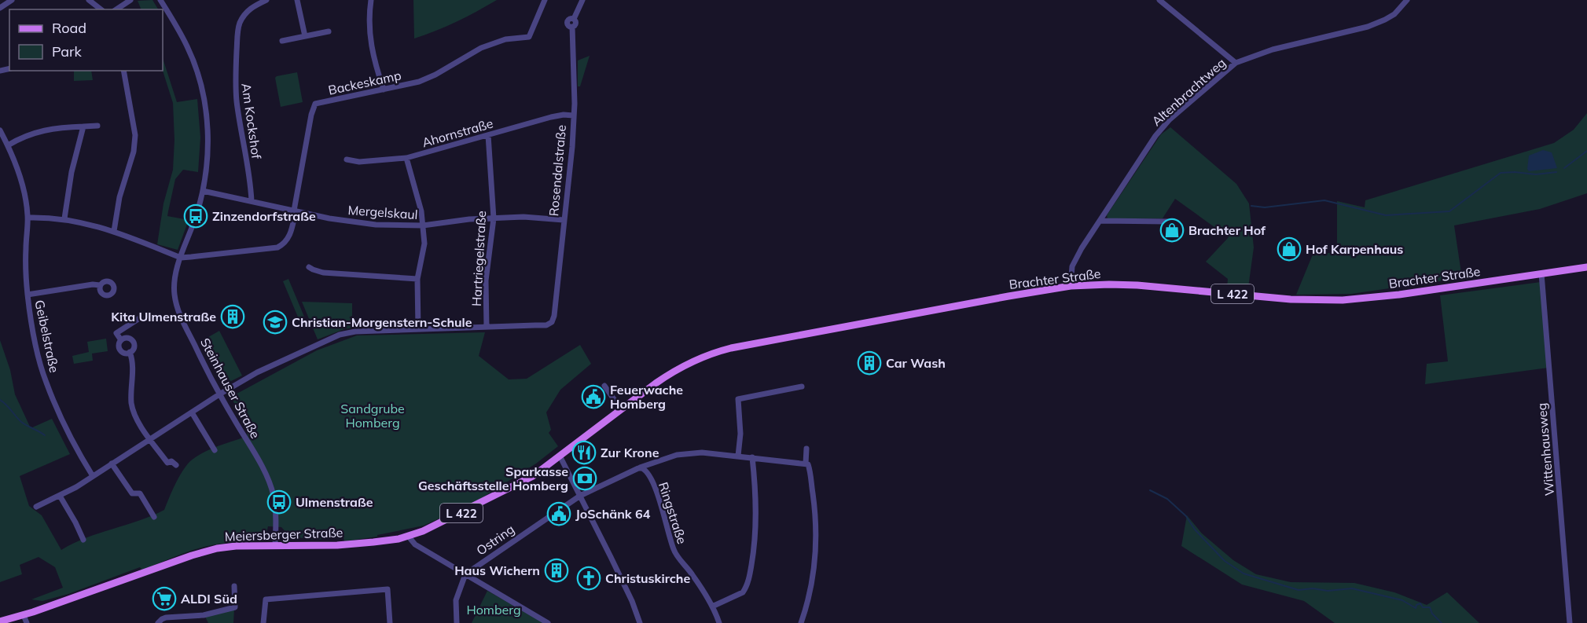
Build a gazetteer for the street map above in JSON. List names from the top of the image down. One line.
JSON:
{"streets":{"main road":["Brachter Straße","L 422","Meiersberger Straße"],"street":["Backeskamp","Altenbrachtweg","Am Kockshof","Ahornstraße","Rosendalstraße","Mergelskaul","Hartriegelstraße","Geibelstraße","Steinhauser Straße","Wittenhausweg","Ringstraße","Ostring"]},"crossings":[["Backeskamp","Mergelskaul"],["Altenbrachtweg","Brachter Straße"],["Am Kockshof","Mergelskaul"],["Ahornstraße","Rosendalstraße"],["Ahornstraße","Hartriegelstraße"],["Rosendalstraße","Mergelskaul"],["Rosendalstraße","Hartriegelstraße"],["Mergelskaul","Hartriegelstraße"],["Mergelskaul","Steinhauser Straße"],["Brachter Straße","Wittenhausweg"],["Brachter Straße","Meiersberger Straße"],["Steinhauser Straße","Meiersberger Straße"]],"parks":["Sandgrube Homberg","Homberg"],"places":{"bus stop":["Zinzendorfstraße","Ulmenstraße"],"shop":["Brachter Hof","Hof Karpenhaus"],"building":["Kita Ulmenstraße","Car Wash","Haus Wichern"],"school or university":["Christian-Morgenstern-Schule"],"public building":["Feuerwache Homberg","JoSchänk 64"],"restaurant":["Zur Krone"],"bank":["Sparkasse Geschäftsstelle Homberg"],"church":["Christuskirche"],"supermarket":["ALDI Süd"]},"legend":["Road","Park"]}
